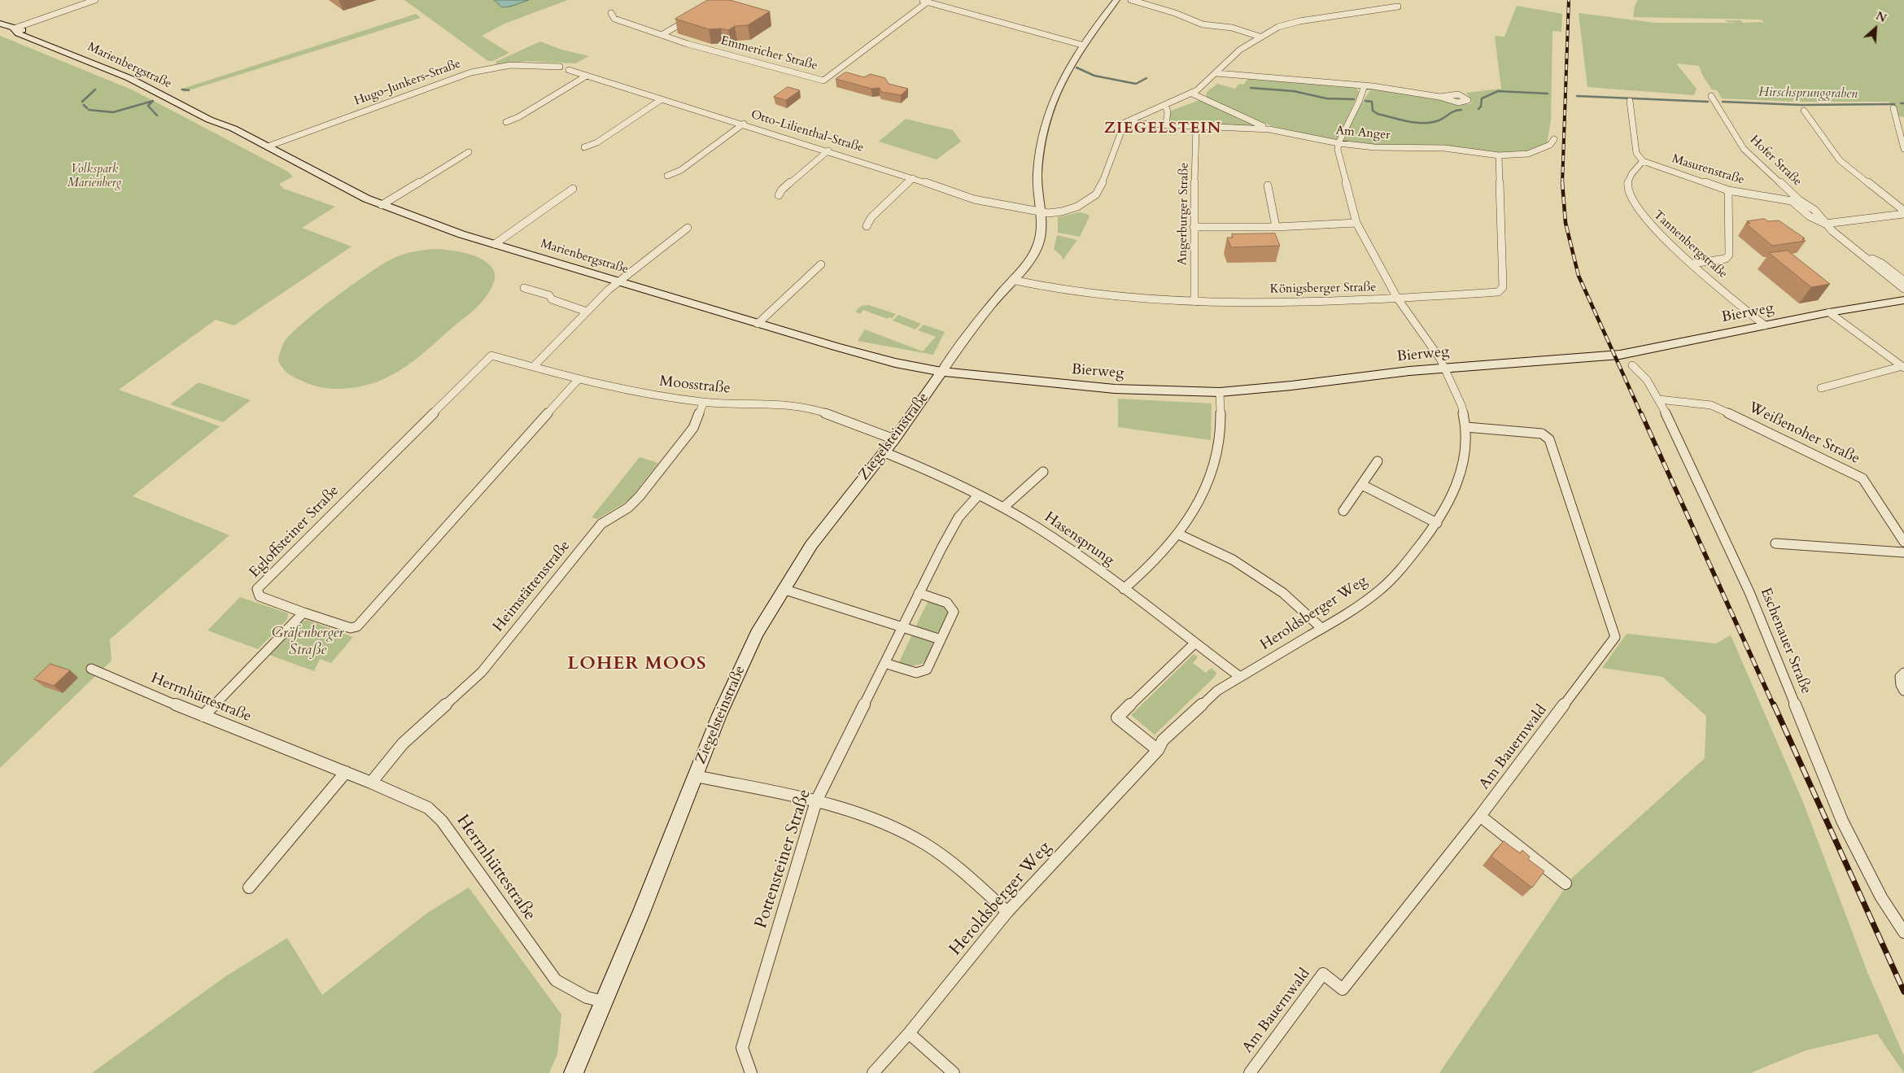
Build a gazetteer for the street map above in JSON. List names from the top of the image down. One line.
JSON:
{"streets":{"main road":["Marienbergstraße","Bierweg","Ziegelsteinstraße"],"street":["Emmericher Straße","Hugo-Junkers-Straße","Otto-Lilienthal-Straße","Am Anger","Hofer Straße","Masurenstraße","Angerburger Straße","Tannenbergstraße","Königsberger Straße","Moosstraße","Weißenoher Straße","Egloffsteiner Straße","Hasensprung","Heimstättenstraße","Heroldsberger Weg","Eschenauer Straße","Herrnhüttestraße","Am Bauernwald","Pottensteiner Straße"]},"crossings":[["Marienbergstraße","Hugo-Junkers-Straße"],["Marienbergstraße","Bierweg"],["Marienbergstraße","Ziegelsteinstraße"],["Otto-Lilienthal-Straße","Ziegelsteinstraße"],["Am Anger","Angerburger Straße"],["Am Anger","Königsberger Straße"],["Am Anger","Heroldsberger Weg"],["Hofer Straße","Masurenstraße"],["Masurenstraße","Tannenbergstraße"],["Angerburger Straße","Königsberger Straße"],["Tannenbergstraße","Bierweg"],["Königsberger Straße","Ziegelsteinstraße"],["Königsberger Straße","Heroldsberger Weg"],["Bierweg","Ziegelsteinstraße"],["Bierweg","Heroldsberger Weg"],["Moosstraße","Ziegelsteinstraße"],["Moosstraße","Egloffsteiner Straße"],["Moosstraße","Heimstättenstraße"],["Weißenoher Straße","Eschenauer Straße"],["Ziegelsteinstraße","Hasensprung"],["Ziegelsteinstraße","Herrnhüttestraße"],["Hasensprung","Heroldsberger Weg"],["Hasensprung","Pottensteiner Straße"],["Heimstättenstraße","Herrnhüttestraße"],["Heroldsberger Weg","Am Bauernwald"]],"districts":["ZIEGELSTEIN","LOHER MOOS"],"water":["Hirschsprunggraben"],"parks":["Volkspark Marienberg","Gräfenberger Straße"],"north":"top right"}
